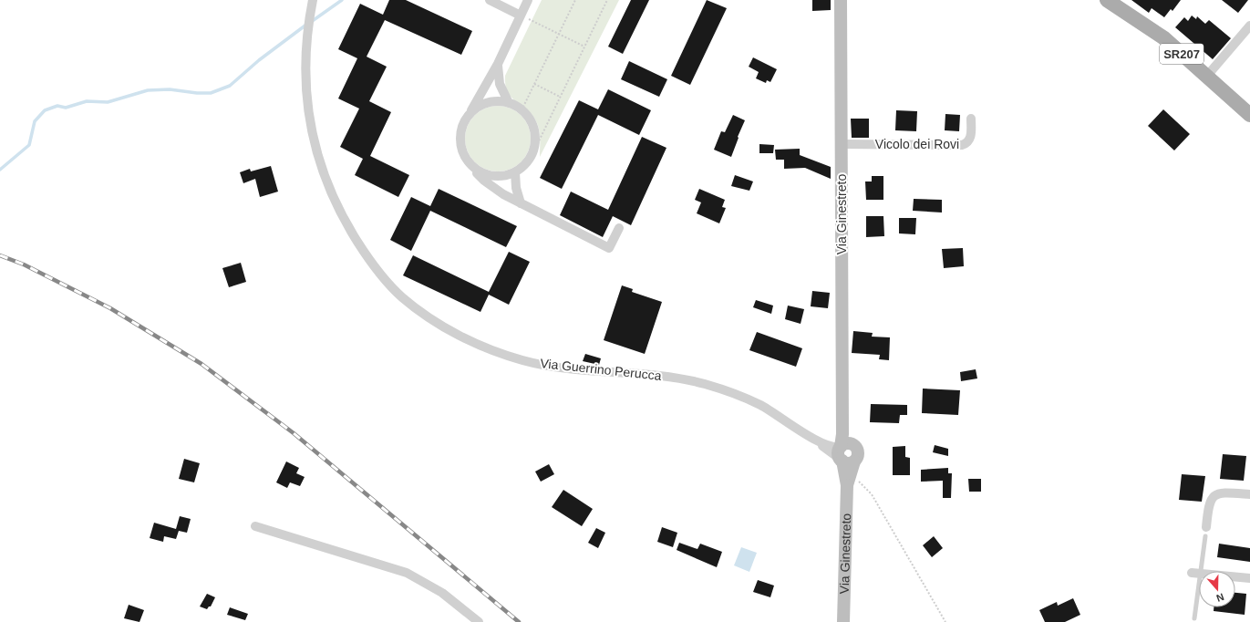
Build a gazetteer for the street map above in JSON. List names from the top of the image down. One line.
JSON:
{"streets":{"main road":["SR207"],"street":["Vicolo dei Rovi","Via Ginestreto","Via Guerrino Perucca"]},"crossings":[["Vicolo dei Rovi","Via Ginestreto"],["Via Ginestreto","Via Guerrino Perucca"]],"north":"bottom"}
